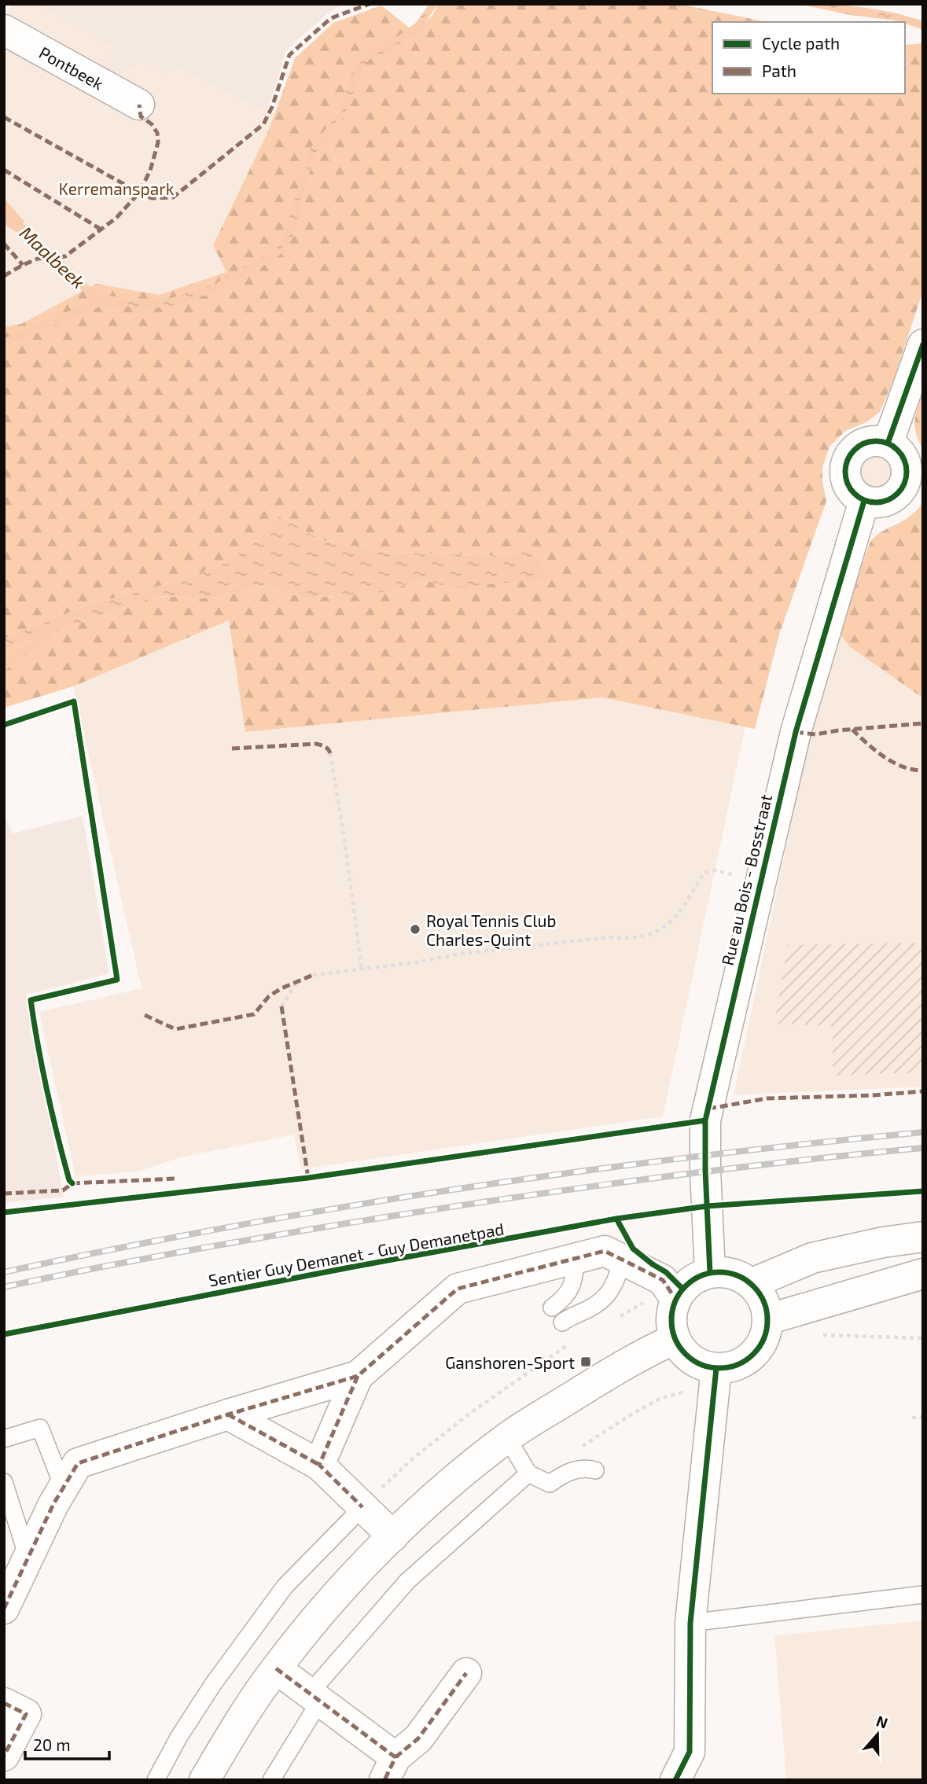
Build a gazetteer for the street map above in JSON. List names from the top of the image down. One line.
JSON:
{"streets":{"street":["Pontbeek","Rue au Bois - Bosstraat"],"cycle path":["Sentier Guy Demanet - Guy Demanetpad"]},"water":["Maalbeek"],"parks":["Kerremanspark"],"places":{"other":["Royal Tennis Club Charles-Quint"],"transit":["Ganshoren-Sport"]},"legend":["Cycle path","Path"],"scale_bar":"20 m","north":"top"}
